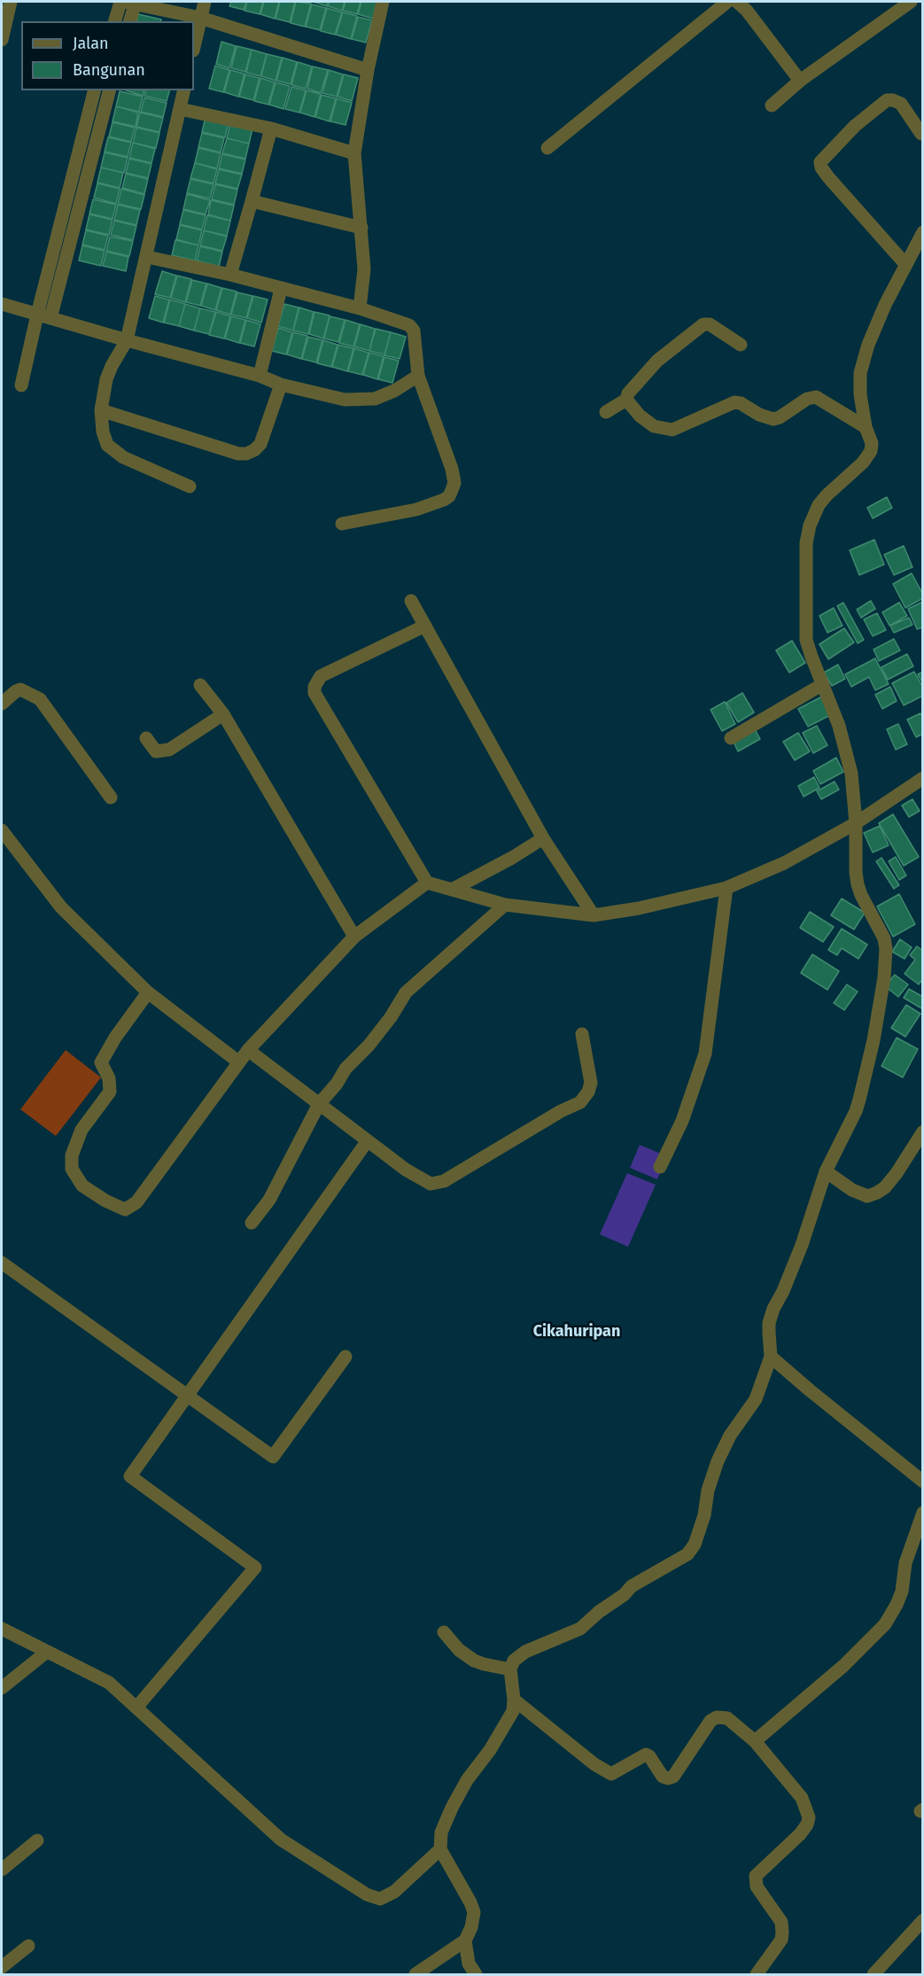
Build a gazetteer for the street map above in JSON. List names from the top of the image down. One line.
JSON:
{"districts":["Cikahuripan"],"legend":["Jalan","Bangunan"]}
